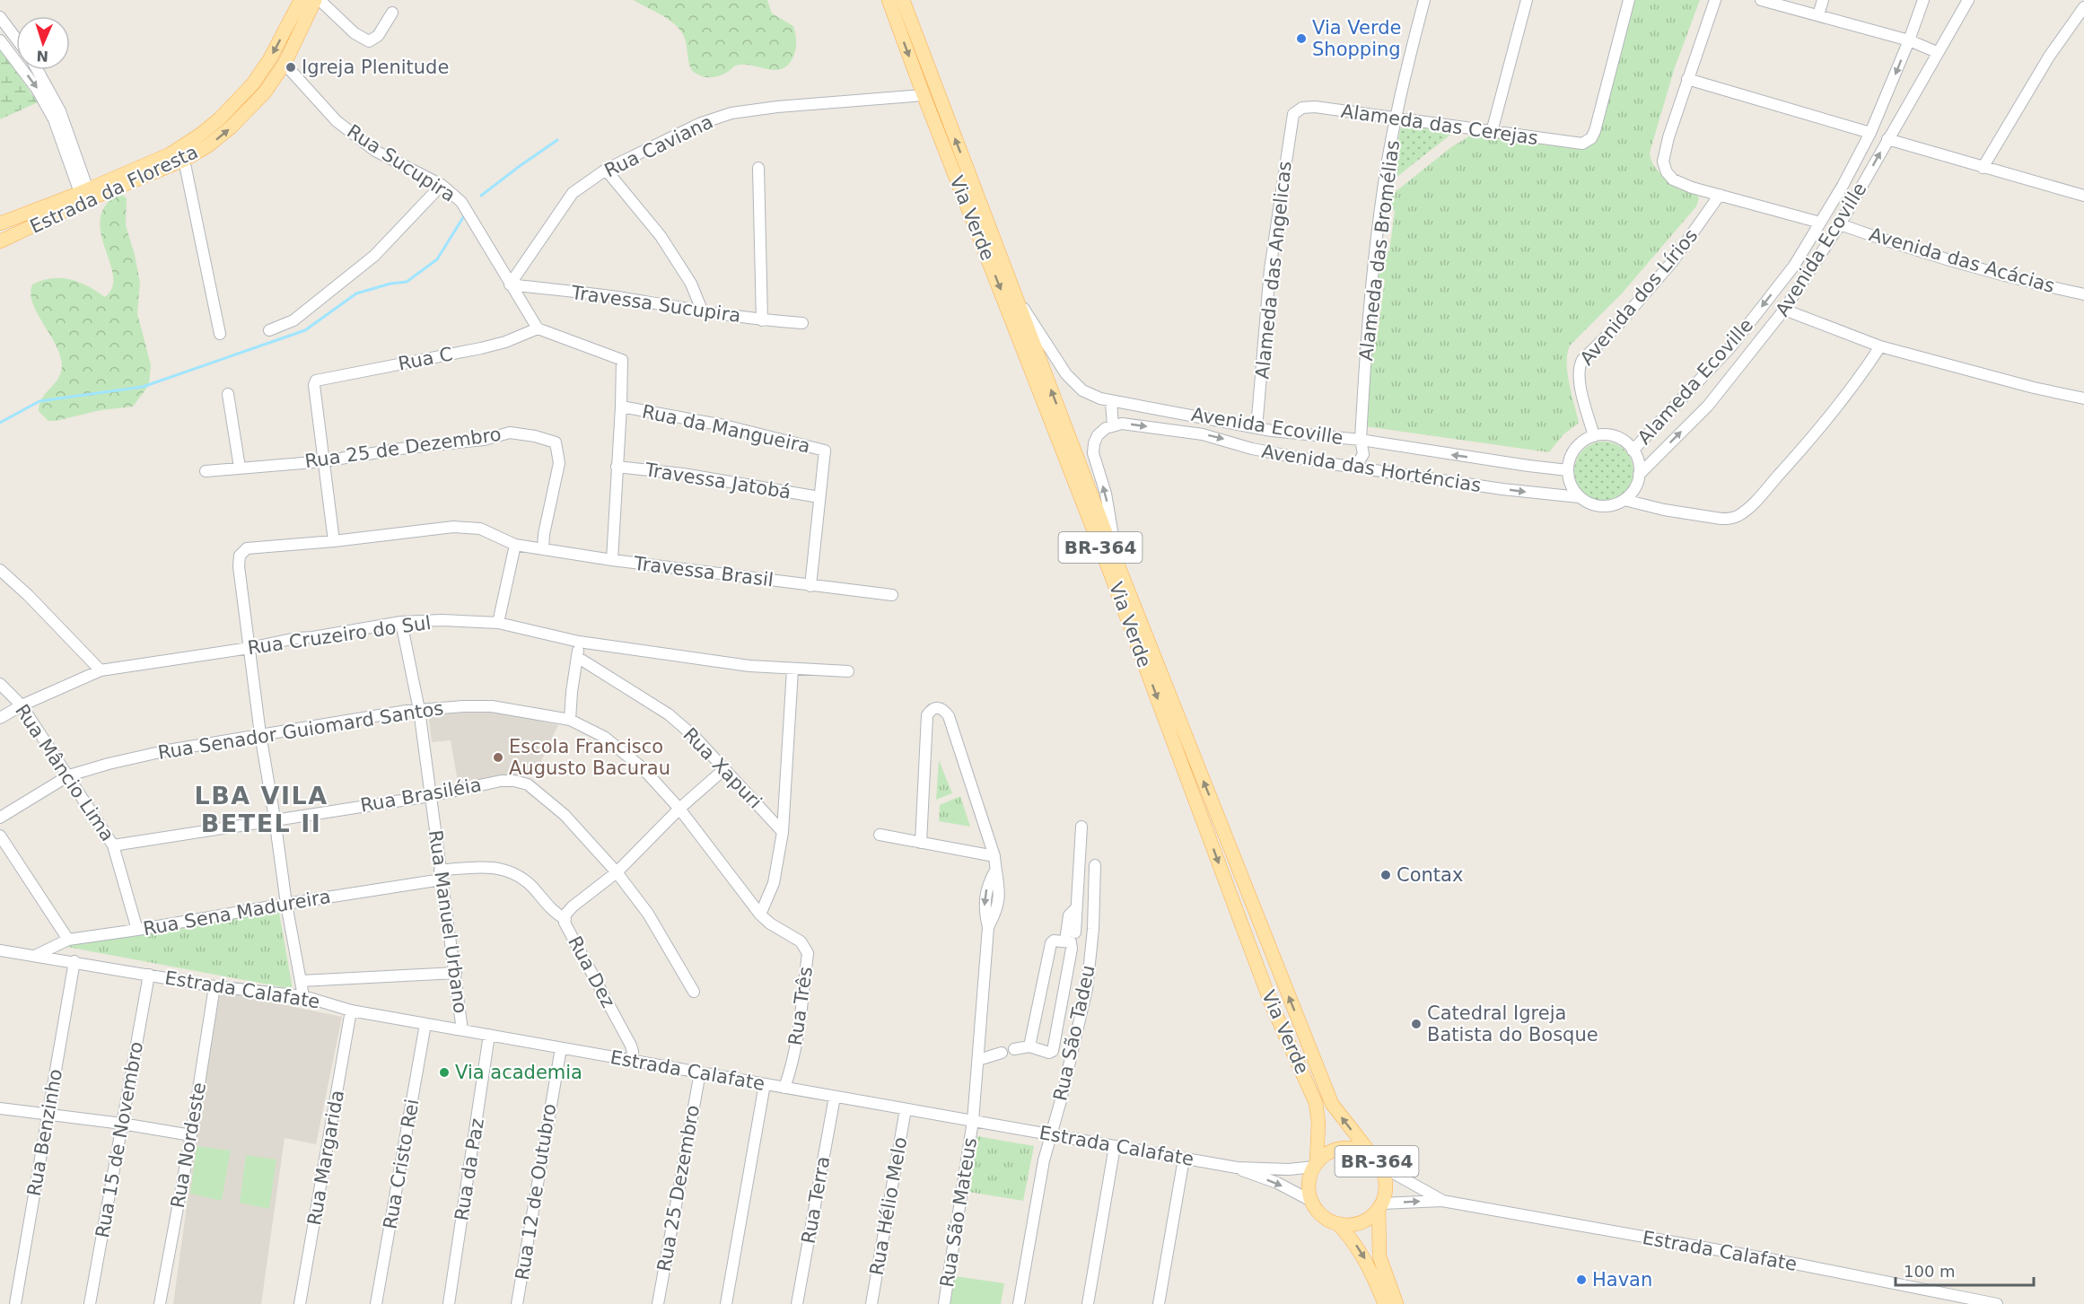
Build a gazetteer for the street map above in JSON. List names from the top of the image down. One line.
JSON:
{"streets":{"main road":["Estrada da Floresta","Via Verde","BR-364"],"street":["Alameda das Cerejas","Rua Caviana","Rua Sucupira","Avenida Ecoville","Alameda das Bromélias","Avenida das Acácias","Alameda das Angelicas","Avenida dos Lírios","Travessa Sucupira","Rua C","Alameda Ecoville","Rua da Mangueira","Rua 25 de Dezembro","Avenida das Horténcias","Travessa Jatobá","Travessa Brasil","Rua Cruzeiro do Sul","Rua Senador Guiomard Santos","Rua Xapuri","Rua Mâncio Lima","Rua Brasiléia","Rua Sena Madureira","Rua Manuel Urbano","Rua Dez","Estrada Calafate","Rua Três","Rua São Tadeu","Rua Benzinho","Rua 15 de Novembro","Rua Nordeste","Rua Margarida","Rua Cristo Rei","Rua da Paz","Rua 25 Dezembro","Rua 12 de Outubro","Rua Terra","Rua Hélio Melo","Rua São Mateus"]},"crossings":[["Alameda das Cerejas","Alameda das Bromélias"],["Alameda das Cerejas","Alameda das Angelicas"],["Rua Caviana","Rua Sucupira"],["Rua Caviana","Via Verde"],["Rua Caviana","Travessa Sucupira"],["Rua Sucupira","Estrada da Floresta"],["Rua Sucupira","Travessa Sucupira"],["Rua Sucupira","Rua C"],["Via Verde","Avenida Ecoville"],["Via Verde","Avenida das Horténcias"],["Via Verde","BR-364"],["Via Verde","Estrada Calafate"],["Avenida Ecoville","Alameda das Bromélias"],["Avenida Ecoville","Avenida das Acácias"],["Avenida Ecoville","Alameda das Angelicas"],["Avenida Ecoville","Avenida dos Lírios"],["Avenida Ecoville","Alameda Ecoville"],["Avenida Ecoville","Avenida das Horténcias"],["Alameda das Bromélias","Avenida das Horténcias"],["Avenida dos Lírios","Alameda Ecoville"],["Avenida dos Lírios","Avenida das Horténcias"],["Rua C","Rua 25 de Dezembro"],["Alameda Ecoville","Avenida das Horténcias"],["Rua da Mangueira","Travessa Jatobá"],["Rua da Mangueira","Travessa Brasil"],["Rua 25 de Dezembro","Travessa Brasil"],["BR-364","Estrada Calafate"],["Travessa Brasil","Rua Cruzeiro do Sul"],["Rua Cruzeiro do Sul","Rua Mâncio Lima"],["Rua Cruzeiro do Sul","Rua Manuel Urbano"],["Rua Senador Guiomard Santos","Rua Mâncio Lima"],["Rua Senador Guiomard Santos","Rua Manuel Urbano"],["Rua Senador Guiomard Santos","Rua Dez"],["Rua Senador Guiomard Santos","Rua Três"],["Rua Xapuri","Rua Dez"],["Rua Mâncio Lima","Rua Brasiléia"],["Rua Mâncio Lima","Rua Sena Madureira"],["Rua Brasiléia","Rua Manuel Urbano"],["Rua Brasiléia","Rua Dez"],["Rua Sena Madureira","Rua Manuel Urbano"],["Rua Sena Madureira","Rua Dez"],["Rua Sena Madureira","Estrada Calafate"],["Rua Manuel Urbano","Estrada Calafate"],["Rua Dez","Estrada Calafate"],["Estrada Calafate","Rua Três"],["Estrada Calafate","Rua São Tadeu"],["Estrada Calafate","Rua Benzinho"],["Estrada Calafate","Rua 15 de Novembro"],["Estrada Calafate","Rua Nordeste"],["Estrada Calafate","Rua Margarida"],["Estrada Calafate","Rua Cristo Rei"],["Estrada Calafate","Rua da Paz"],["Estrada Calafate","Rua 25 Dezembro"],["Estrada Calafate","Rua 12 de Outubro"],["Estrada Calafate","Rua Terra"],["Estrada Calafate","Rua Hélio Melo"],["Estrada Calafate","Rua São Mateus"]],"one_way":["Alameda Ecoville","Avenida das Horténcias"],"districts":["LBA VILA BETEL II"],"places":["Via Verde Shopping","Igreja Plenitude","Escola Francisco Augusto Bacurau","Contax","Catedral Igreja Batista do Bosque","Via academia","Havan"],"scale_bar":"100 m","north":"bottom"}
